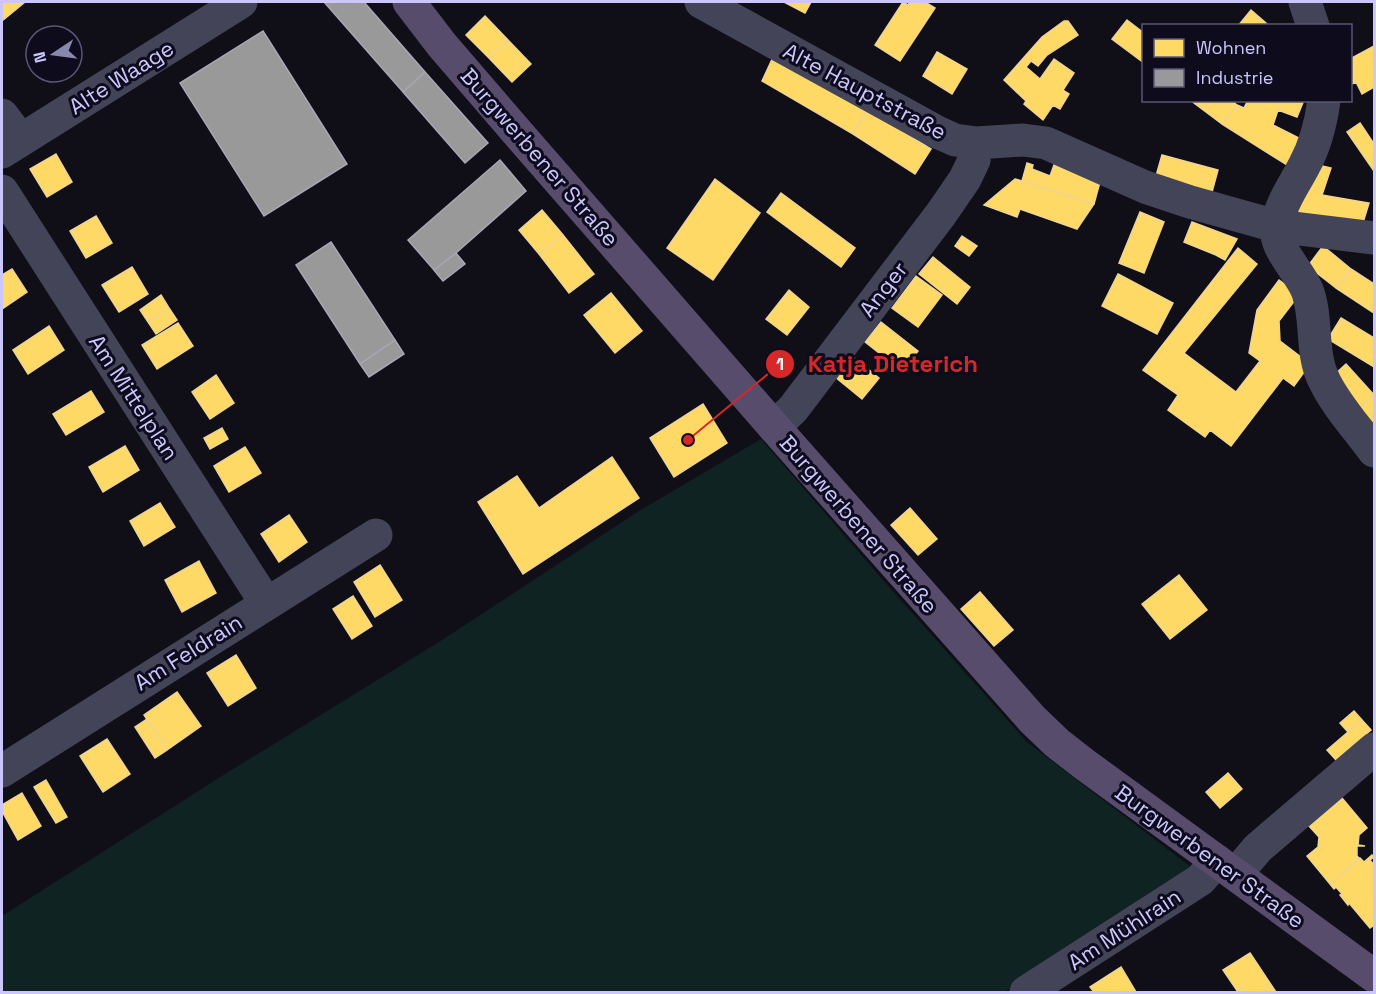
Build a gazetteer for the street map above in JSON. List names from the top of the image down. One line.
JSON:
{"streets":{"main road":["Burgwerbener Straße"],"street":["Alte Waage","Alte Hauptstraße","Anger","Am Mittelplan","Am Feldrain","Am Mühlrain"]},"crossings":[["Alte Hauptstraße","Anger"],["Burgwerbener Straße","Anger"],["Burgwerbener Straße","Am Mühlrain"],["Am Mittelplan","Am Feldrain"]],"places":["Katja Dieterich"],"legend":["Wohnen","Industrie"],"north":"left"}
